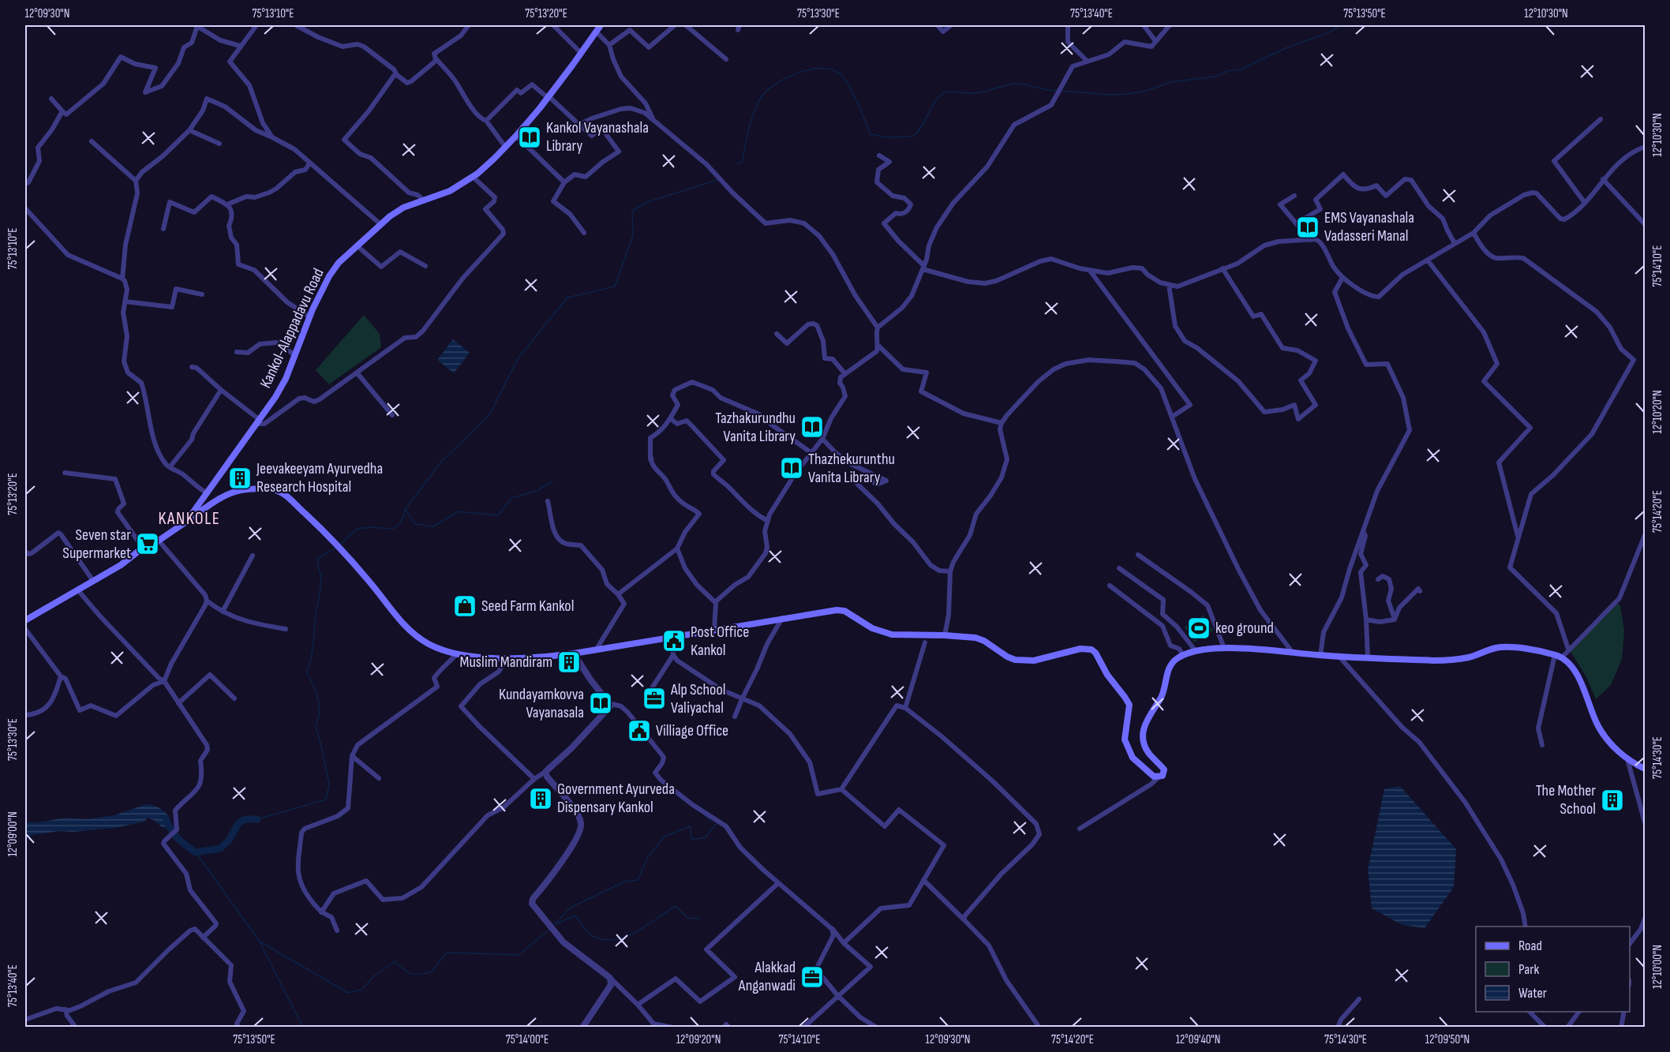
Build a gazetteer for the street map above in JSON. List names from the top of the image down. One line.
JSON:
{"streets":{"main road":["Kankol-Alappadavu Road"]},"districts":["KANKOLE"],"places":{"library":["Kankol Vayanashala Library","EMS Vayanashala Vadasseri Manal","Tazhakurundhu Vanita Library","Thazhekurunthu Vanita Library","Kundayamkovva Vayanasala"],"building":["Jeevakeeyam Ayurvedha Research Hospital","Muslim Mandiram","Government Ayurveda Dispensary Kankol","The Mother School"],"supermarket":["Seven star Supermarket"],"shop":["Seed Farm Kankol"],"sports":["keo ground"],"public building":["Post Office Kankol","Villiage Office"],"office":["Alp School Valiyachal","Alakkad Anganwadi"]},"legend":["Road","Park","Water"],"coordinates":["12°09'30\"N","75°13'10\"E","75°13'20\"E","75°13'30\"E","75°13'40\"E","75°13'50\"E","12°10'30\"N","75°14'10\"E","12°10'20\"N","75°14'20\"E","75°14'30\"E","12°09'00\"N","12°10'00\"N","75°14'00\"E","12°09'20\"N","12°09'40\"N","12°09'50\"N"]}
